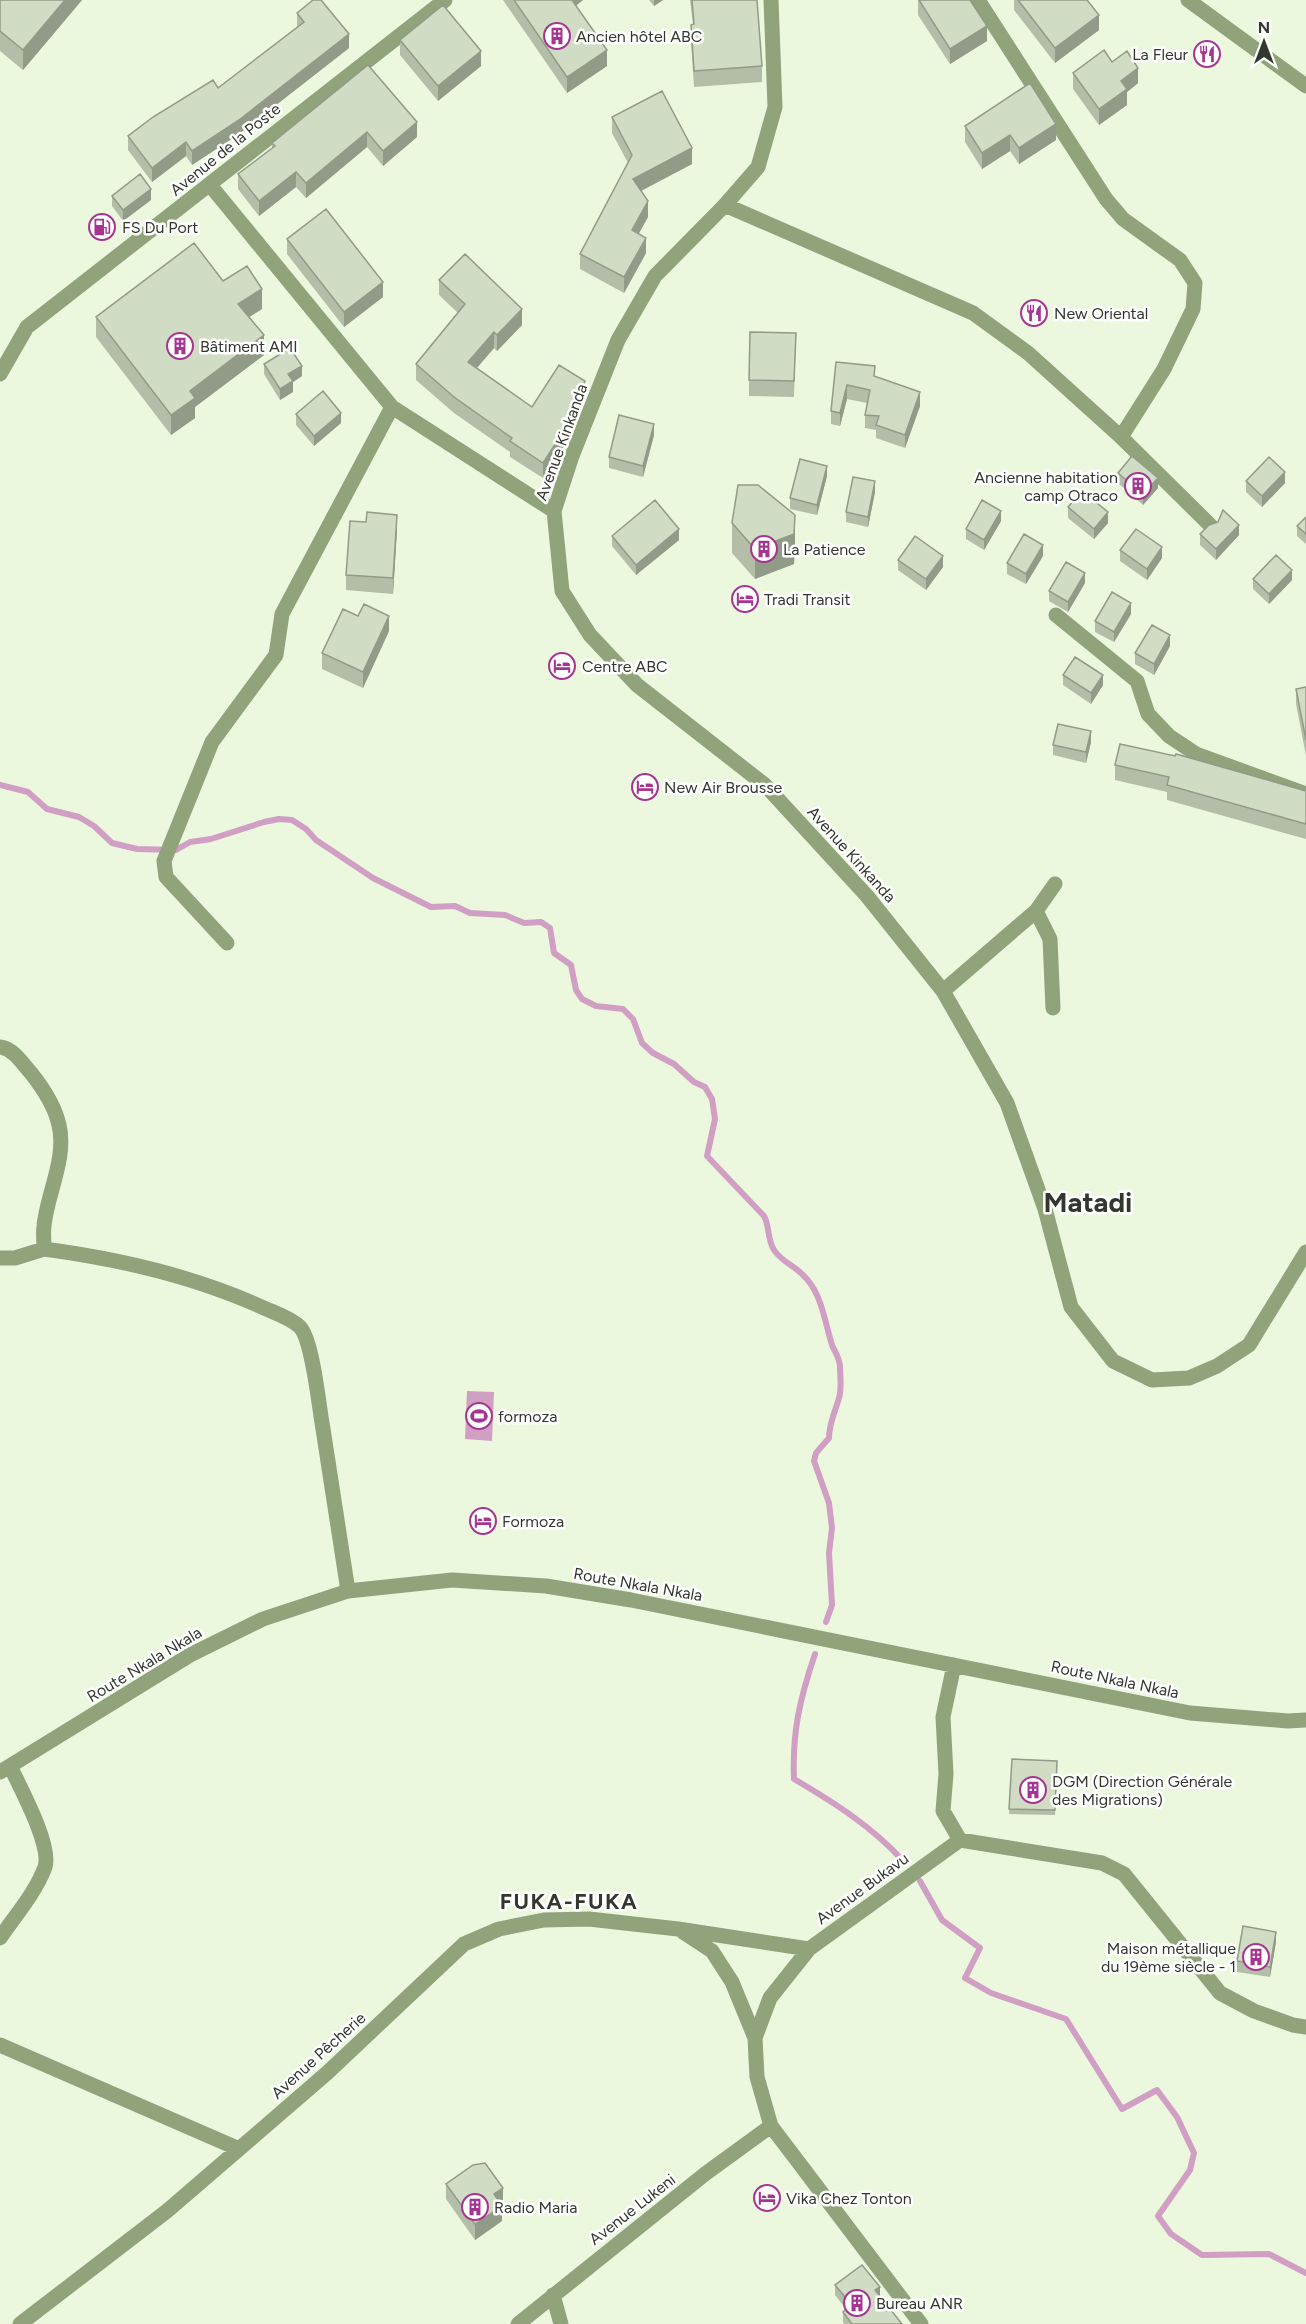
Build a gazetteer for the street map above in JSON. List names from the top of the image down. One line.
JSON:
{"streets":{"street":["Avenue de la Poste","Avenue Kinkanda","Route Nkala Nkala","Avenue Bukavu","Avenue Pêcherie","Avenue Lukeni"]},"crossings":[["Avenue Bukavu","Avenue Pêcherie"],["Avenue Bukavu","Avenue Lukeni"]],"districts":["Matadi","FUKA-FUKA"],"places":{"building":["Ancien hôtel ABC","Bâtiment AMI","Ancienne habitation camp Otraco","La Patience","DGM (Direction Générale des Migrations)","Maison métallique du 19ème siècle - 1","Radio Maria","Bureau ANR"],"restaurant":["La Fleur","New Oriental"],"fuel station":["FS Du Port"],"hotel":["Tradi Transit","Centre ABC","New Air Brousse","Formoza","Vika Chez Tonton"],"sports":["formoza"]},"north":"top"}
